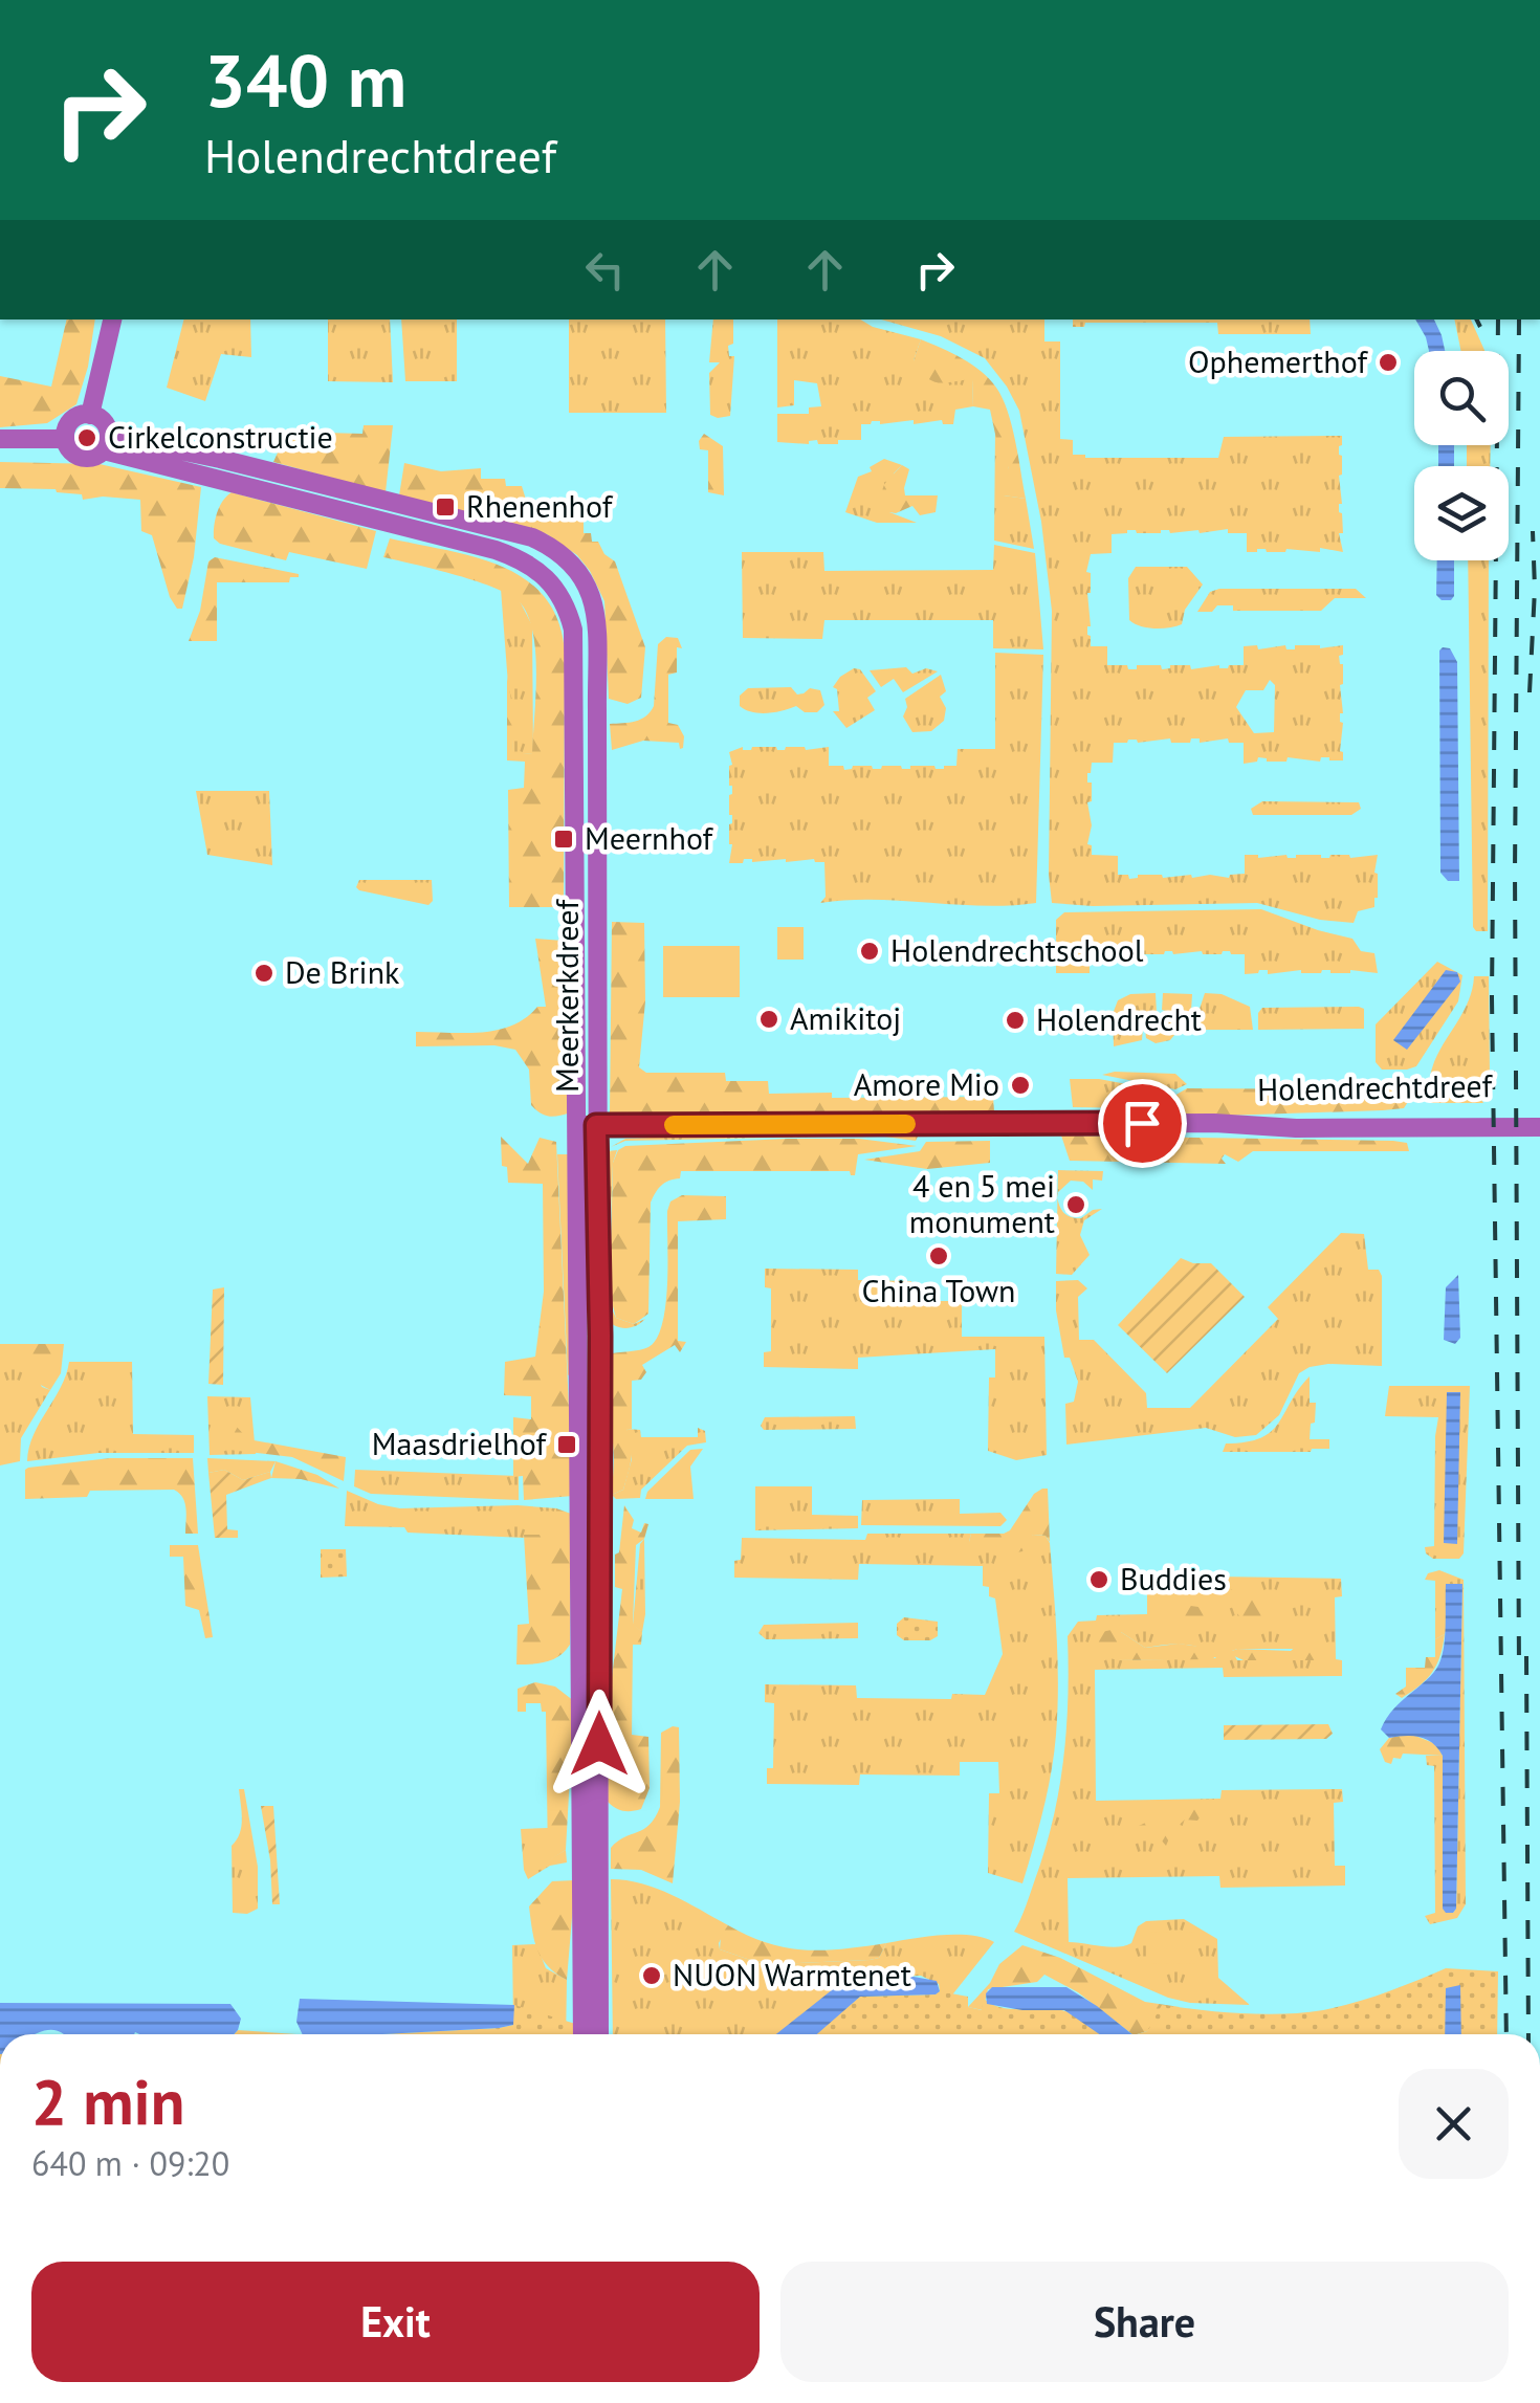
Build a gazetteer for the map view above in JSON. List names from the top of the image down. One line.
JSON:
{"streets":{"main road":["Meerkerkdreef","Holendrechtdreef"]},"crossings":[["Meerkerkdreef","Holendrechtdreef"]],"places":{"other":["Ophemerthof","Cirkelconstructie","Holendrechtschool","De Brink","Amikitoj","Holendrecht","Amore Mio","4 en 5 mei monument","China Town","Buddies","NUON Warmtenet"],"transit":["Rhenenhof","Meernhof","Maasdrielhof"]},"page":{"turn":["340 m","Holendrechtdreef"],"heading":["2 min","640 m · 09:20"],"buttons":["Exit","Share"]}}
